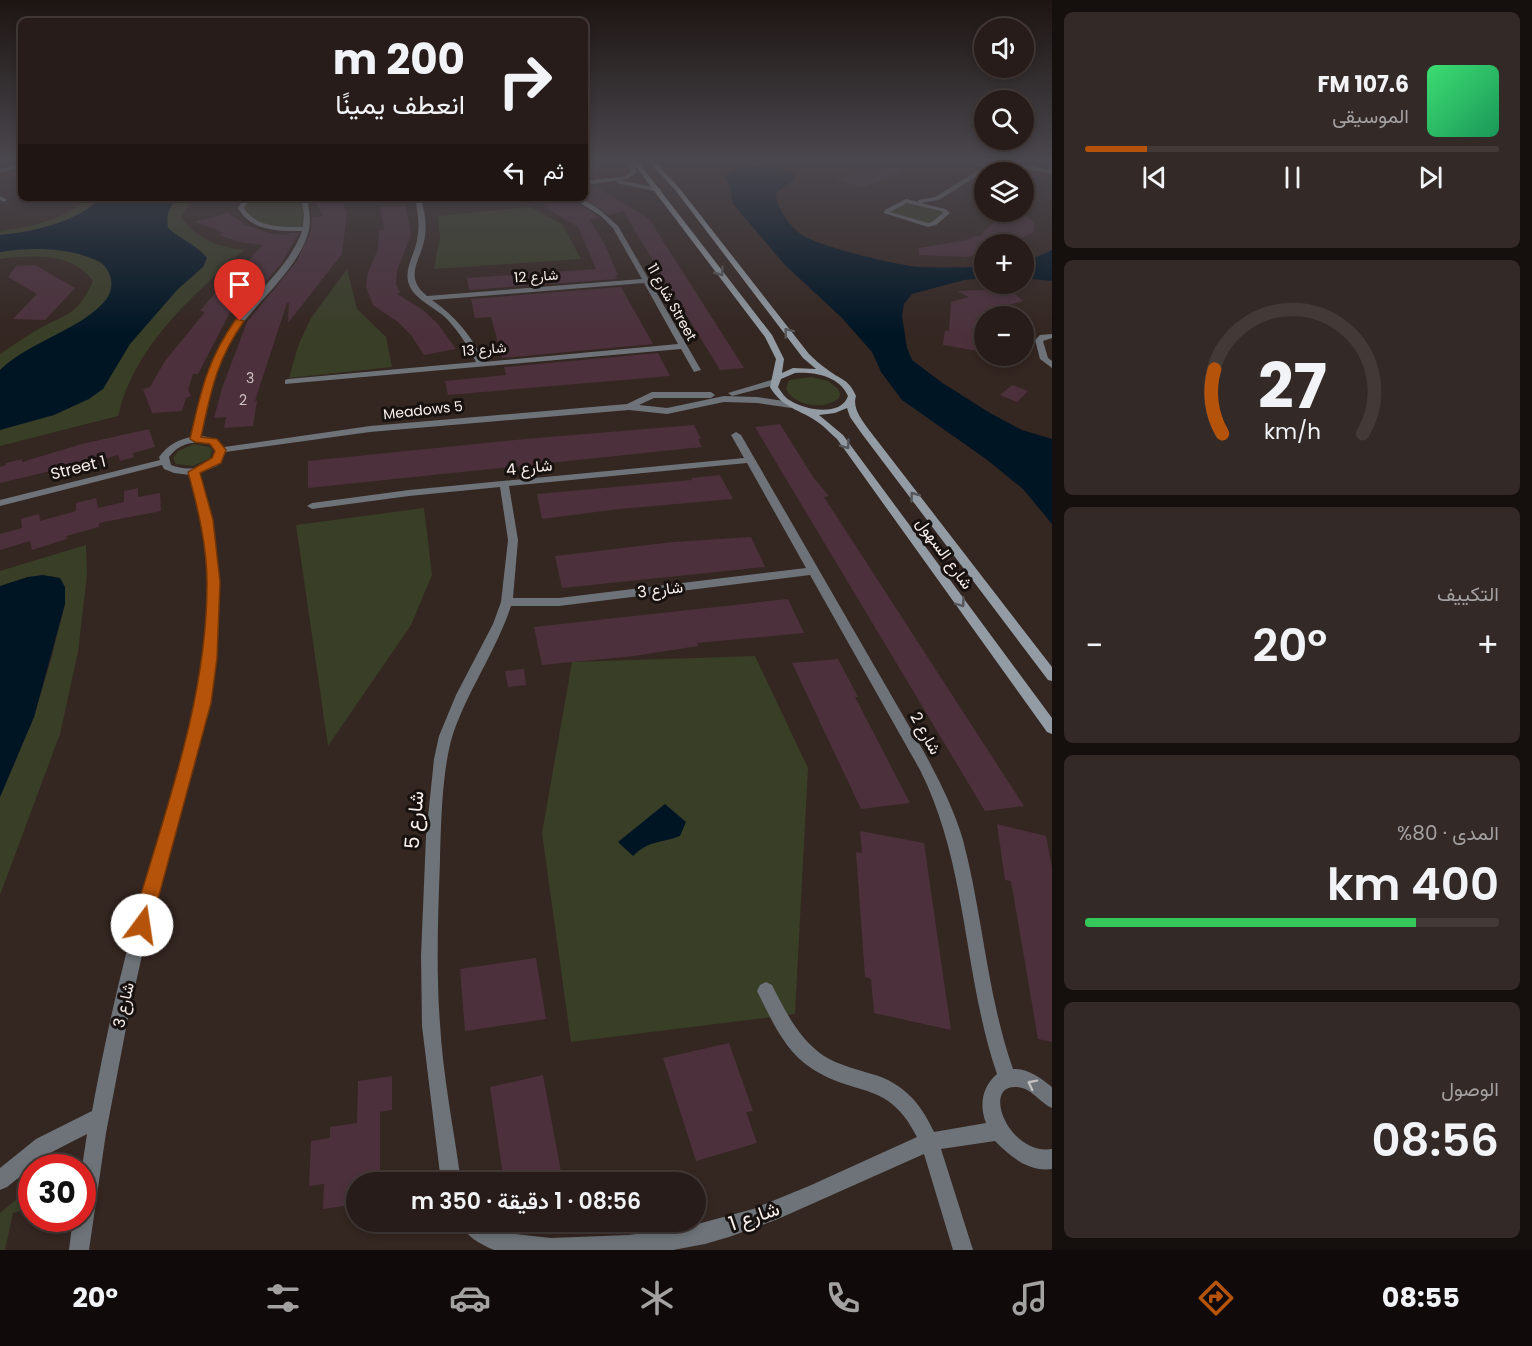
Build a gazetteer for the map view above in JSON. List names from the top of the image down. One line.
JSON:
{"streets":{"main road":["شارع السهول"],"street":["شارع 12","شارع 11 Street","شارع 13","Meadows 5","Street 1","شارع 4","شارع 3","شارع 2","شارع 5","شارع 1"]},"crossings":[["شارع 12","شارع 11 Street"],["شارع 11 Street","شارع 13"],["Meadows 5","شارع السهول"],["شارع 4","شارع 2"],["شارع 4","شارع 5"],["شارع 3","شارع 2"],["شارع 3","شارع 5"]],"house_numbers":["3","2"],"page":{"map_buttons":["+","−"],"turn":["200 m","انعطف يمينًا"],"song":["107.6 FM","الموسيقى"],"then":"ثم","tile":["التكييف",["المدى · 80%","400 km"],["الوصول","08:56"]],"heat":["−","20°","+"],"limit":"30","trip":"08:56 · 1 دقيقة · 350 m","tabs":["08:55","20°"],"gauge":["27","km/h"]}}
